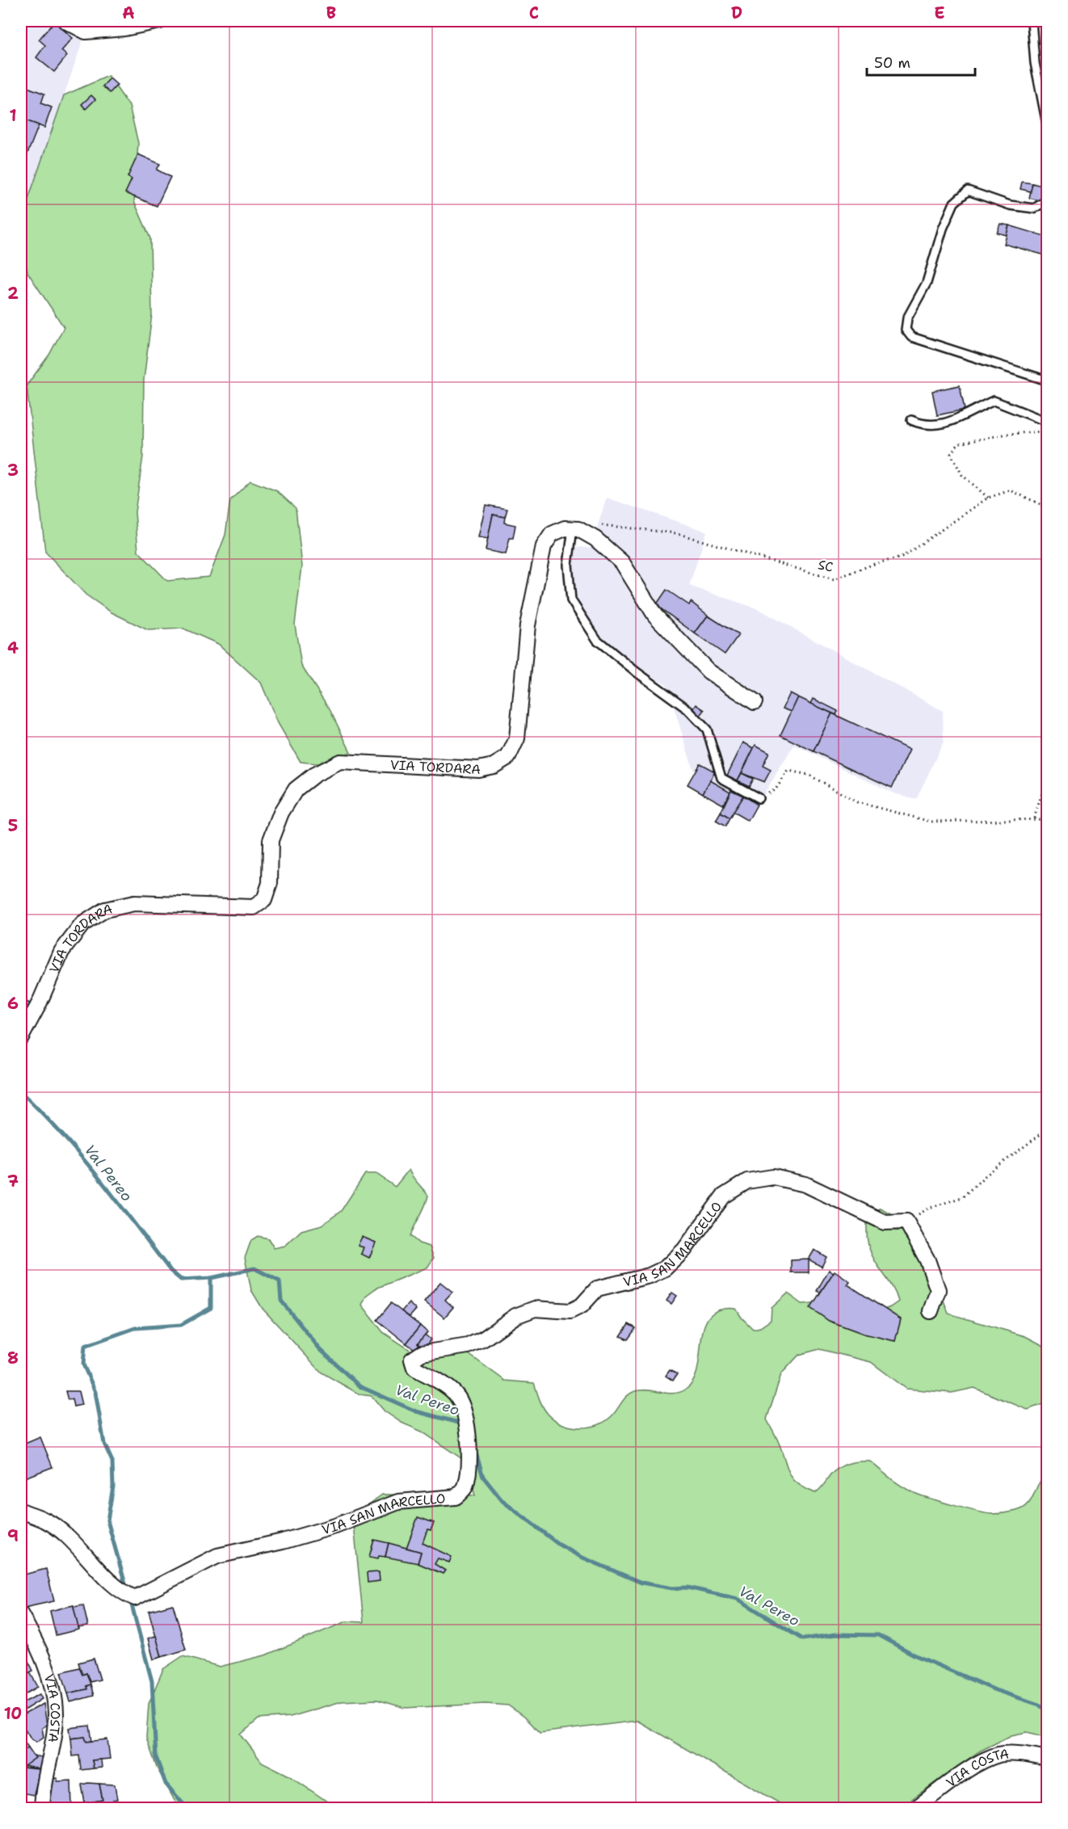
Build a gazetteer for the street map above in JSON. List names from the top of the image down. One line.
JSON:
{"streets":{"street":["VIA TORDARA","VIA SAN MARCELLO","VIA COSTA"],"path":["SC"]},"crossings":[["SC","VIA TORDARA"]],"water":["Val Pereo"],"scale_bar":"50 m","grid":{"columns":["A","B","C","D","E"],"rows":["1","2","3","4","5","6","7","8","9","10"]}}
